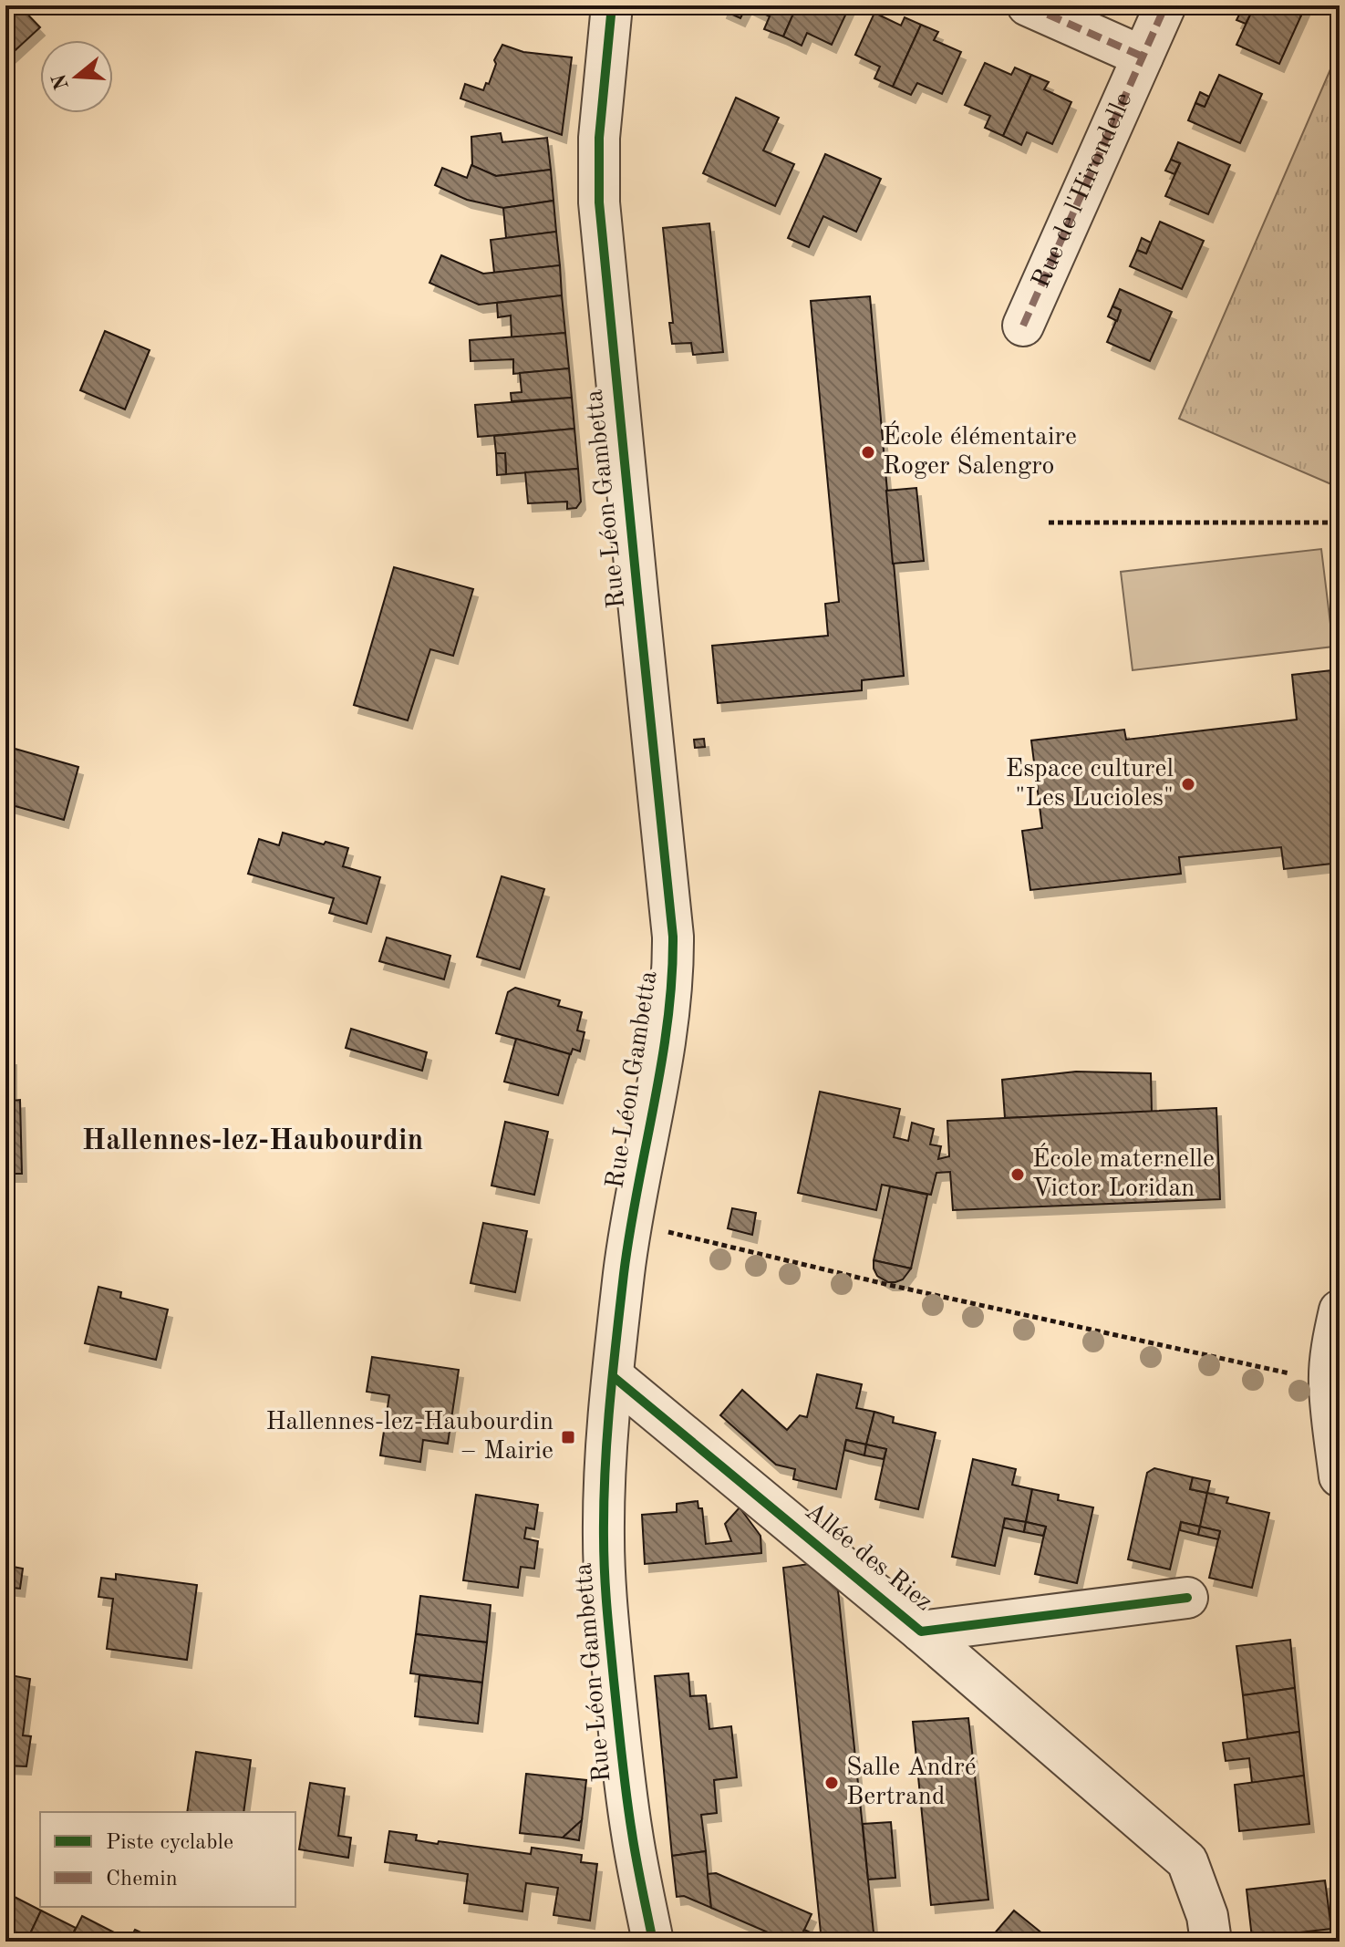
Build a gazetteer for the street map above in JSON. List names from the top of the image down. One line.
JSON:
{"streets":{"street":["Rue de l'Hirondelle","Rue Léon Gambetta","Allée des Riez"]},"crossings":[["Rue Léon Gambetta","Allée des Riez"]],"districts":["Hallennes-lez-Haubourdin"],"places":{"other":["École élémentaire Roger Salengro","Espace culturel \"Les Lucioles\"","École maternelle Victor Loridan","Salle André Bertrand"],"transit":["Hallennes-lez-Haubourdin – Mairie"]},"legend":["Piste cyclable","Chemin"],"north":"left"}
